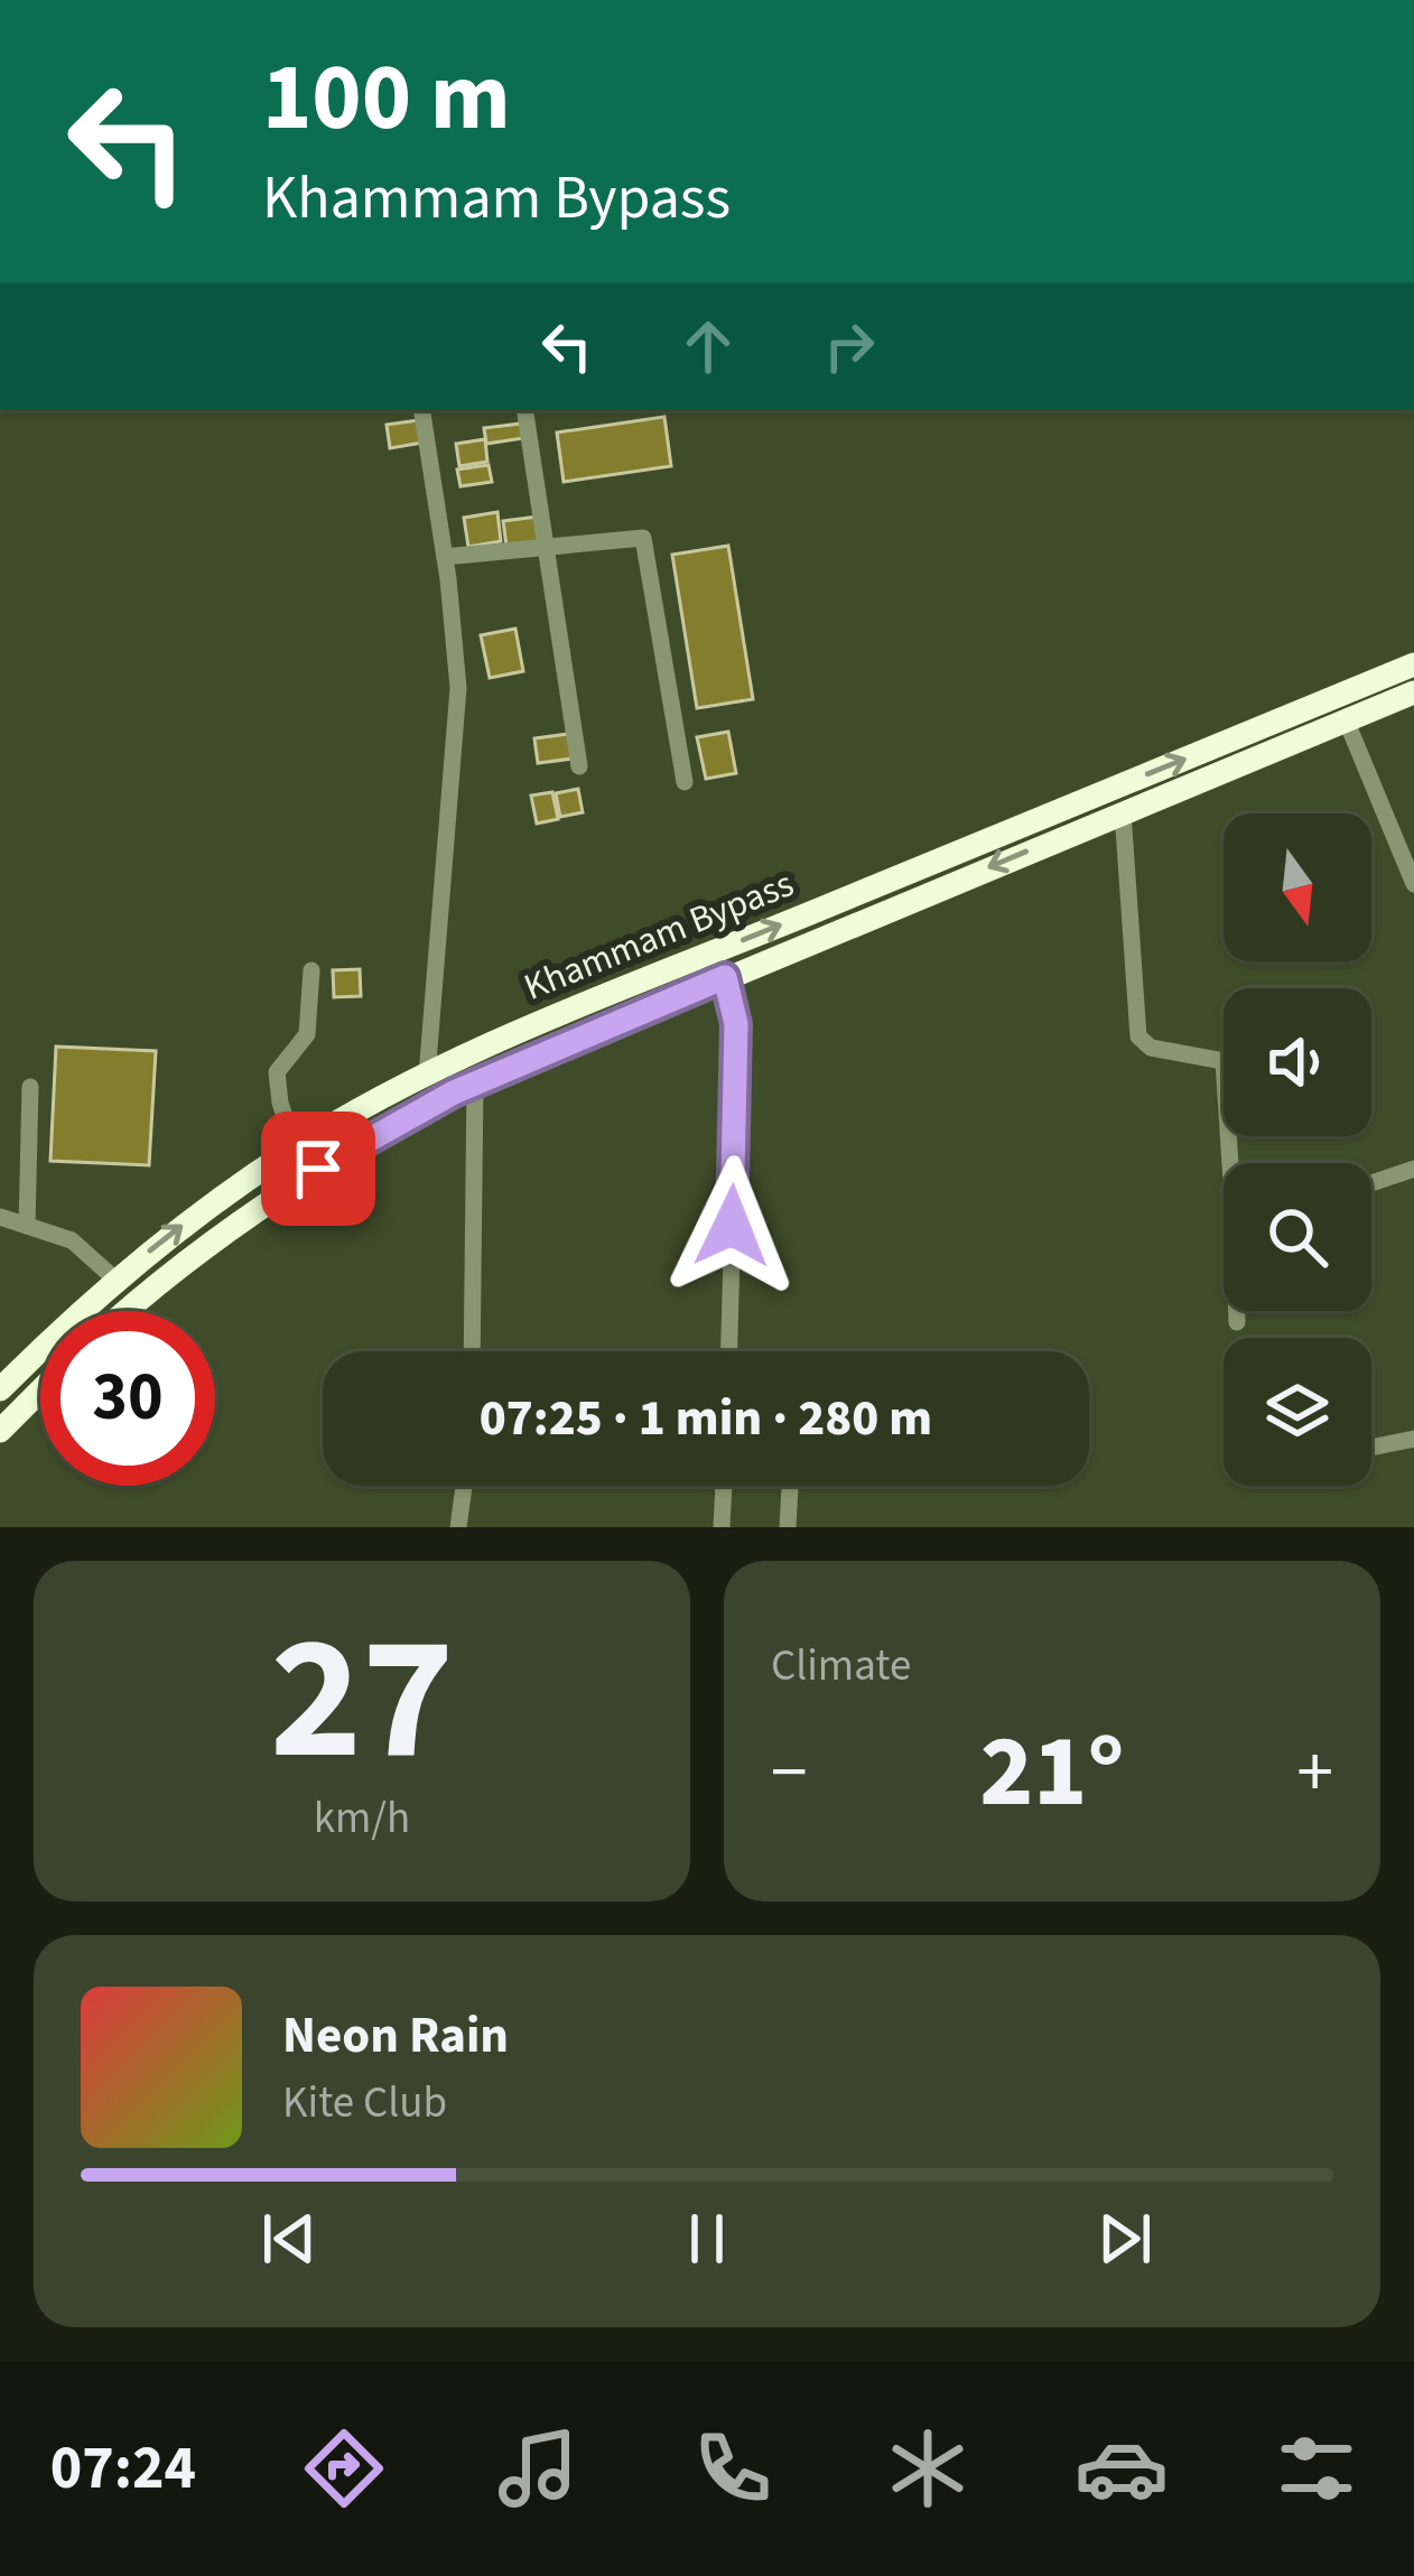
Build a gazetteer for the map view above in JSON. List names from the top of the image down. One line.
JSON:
{"streets":{"highway":["Khammam Bypass"]},"north":"bottom","page":{"turn":["100 m","Khammam Bypass"],"limit":"30","trip":"07:25 · 1 min · 280 m","tile":[["27","km/h"],"Climate"],"heat":["−","21°","+"],"song":["Neon Rain","Kite Club"],"tabs":"07:24"}}
